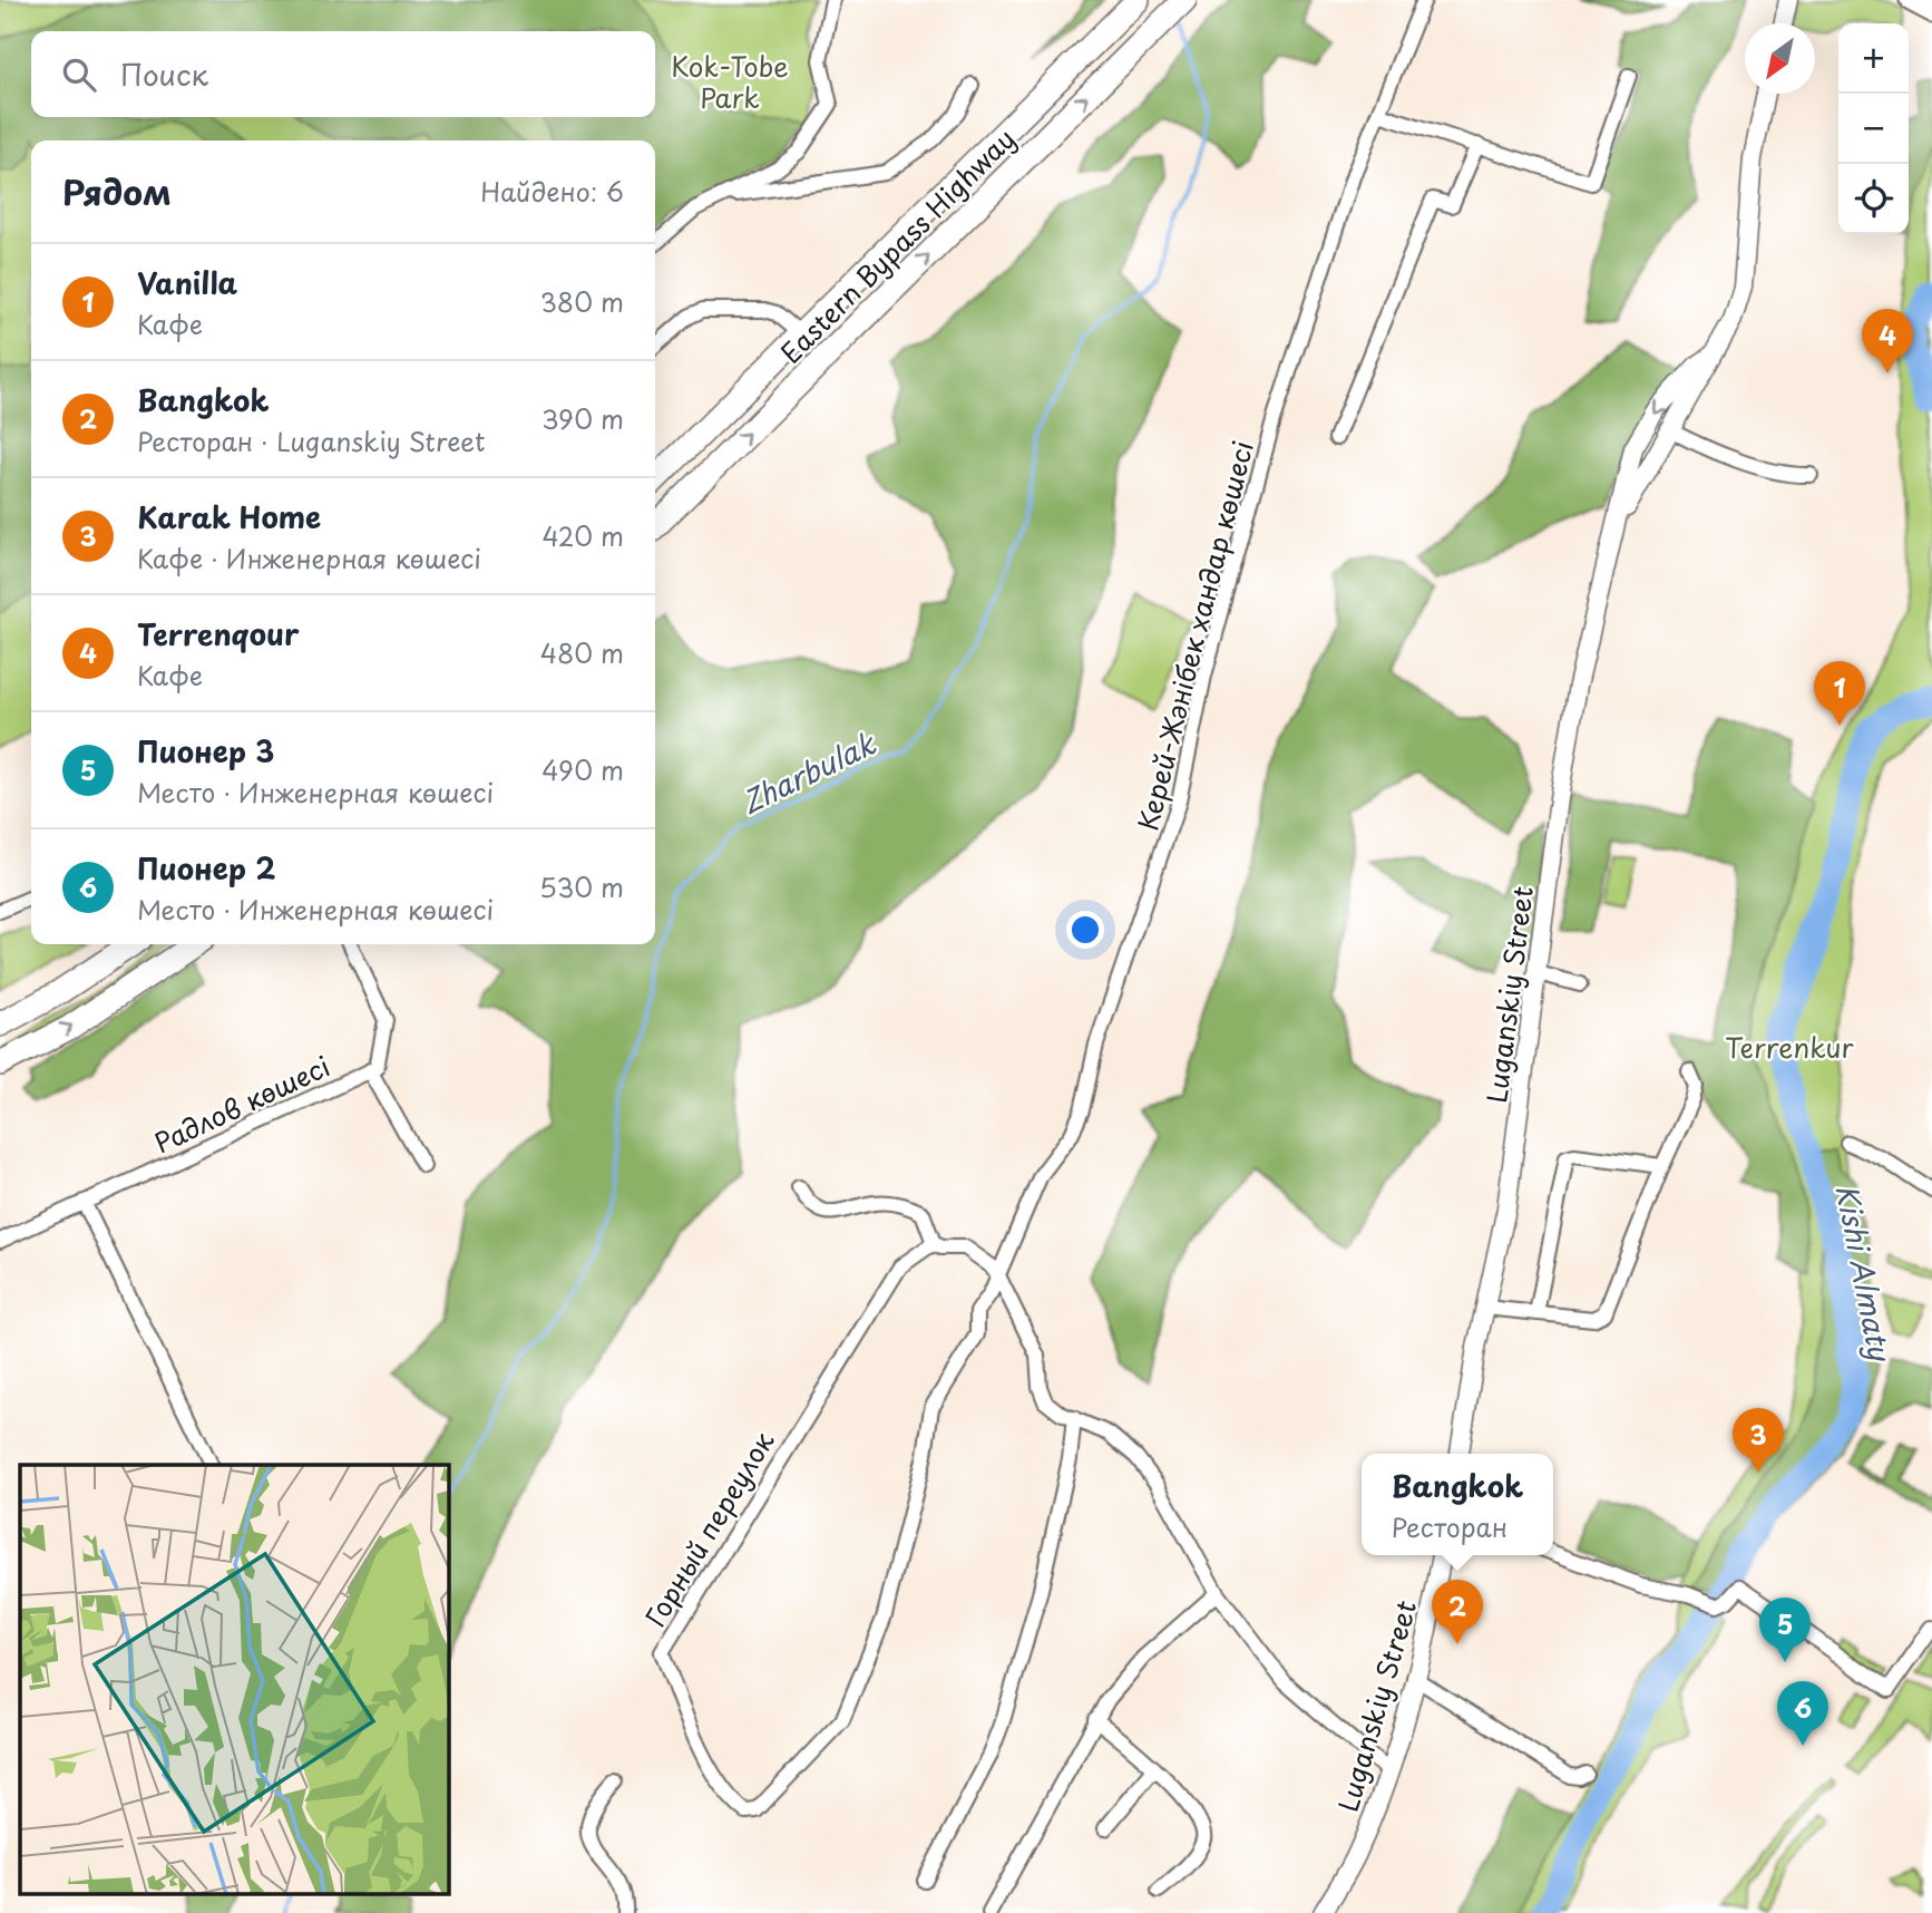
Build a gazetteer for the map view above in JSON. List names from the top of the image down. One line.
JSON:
{"streets":{"main road":["Eastern Bypass Highway"],"street":["Керей-Жәнібек хандар көшесі","Luganskiy Street","Радлов көшесі","Горный переулок"]},"crossings":[["Керей-Жәнібек хандар көшесі","Горный переулок"]],"water":["Zharbulak","Kіshі Almaty"],"parks":["Kok-Tobe Park","Terrenkur"],"north":"bottom left","page":{"map_buttons":["+","−"],"search":"Поиск","heading":["Рядом","Найдено: 6"],"list":[{"mark":"1","name":"Vanilla","note":"Кафе","value":"380 m"},{"mark":"2","name":"Bangkok","note":"Ресторан · Luganskiy Street","value":"390 m"},{"mark":"3","name":"Karak Home","note":"Кафе · Инженерная көшесі","value":"420 m"},{"mark":"4","name":"Terrenqour","note":"Кафе","value":"480 m"},{"mark":"5","name":"Пионер 3","note":"Место · Инженерная көшесі","value":"490 m"},{"mark":"6","name":"Пионер 2","note":"Место · Инженерная көшесі","value":"530 m"}],"pins":["4","1","3","2","5","6"],"popup":["Bangkok","Ресторан"]}}
